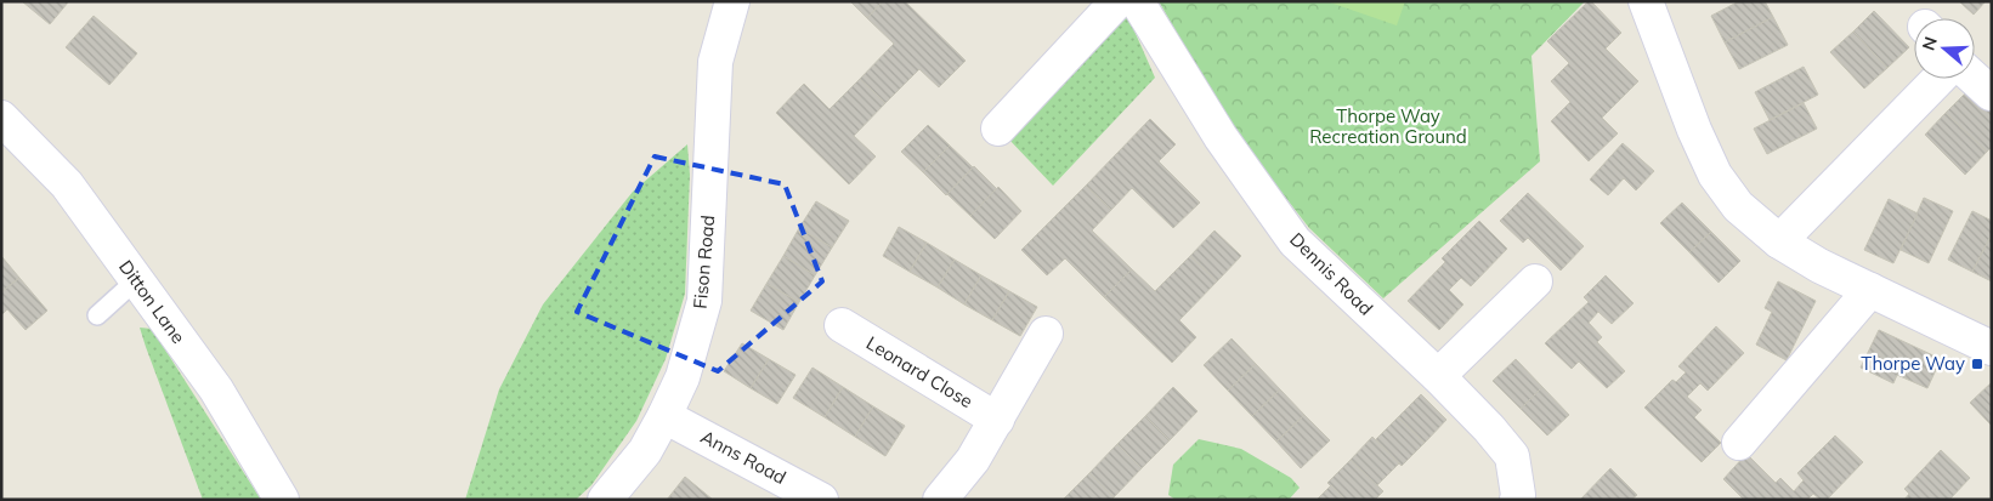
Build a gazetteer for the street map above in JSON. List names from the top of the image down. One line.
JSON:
{"streets":{"street":["Fison Road","Dennis Road","Ditton Lane","Leonard Close","Anns Road"]},"crossings":[["Fison Road","Anns Road"]],"parks":["Thorpe Way Recreation Ground"],"places":{"transit":["Thorpe Way"]},"north":"left"}
